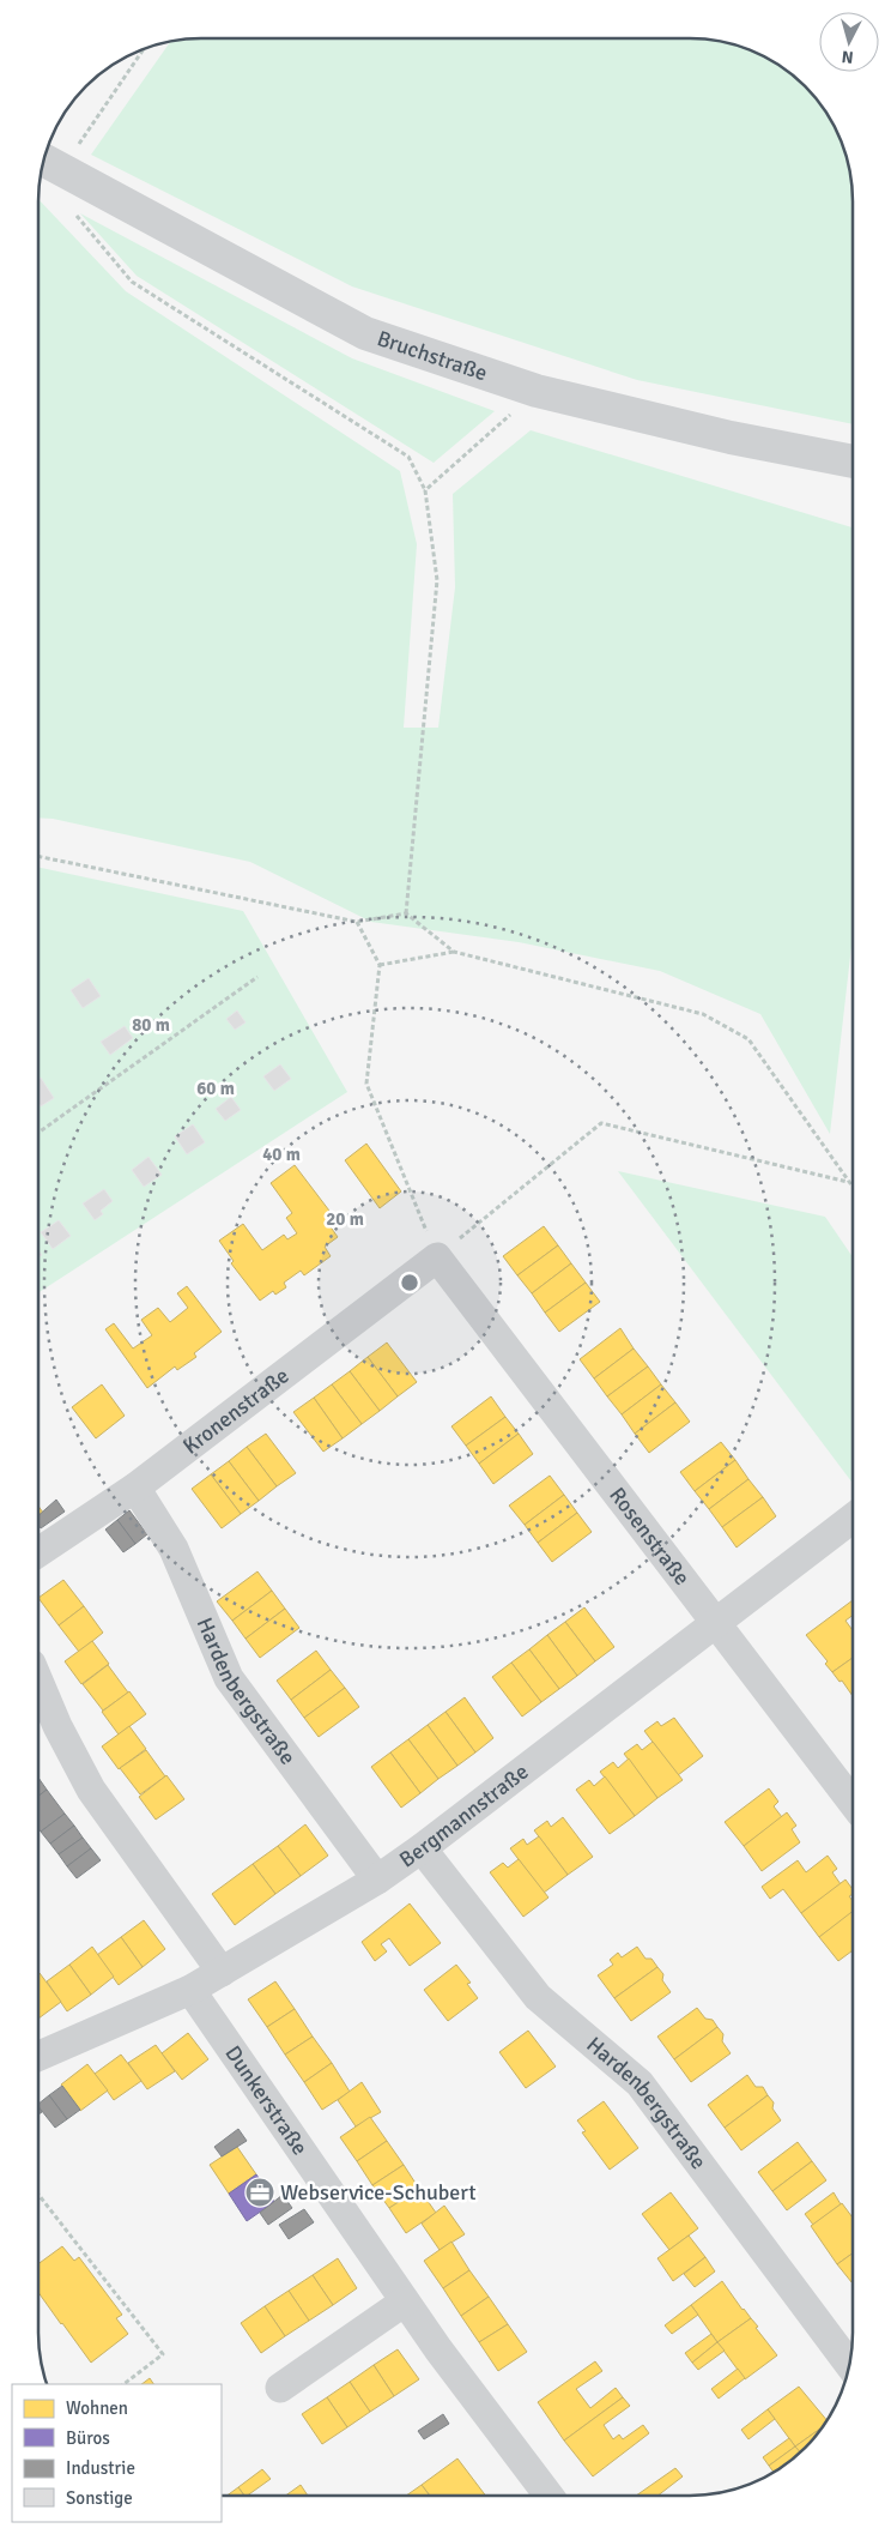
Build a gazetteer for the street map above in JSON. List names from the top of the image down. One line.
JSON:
{"streets":{"street":["Bruchstraße","Kronenstraße","Rosenstraße","Hardenbergstraße","Bergmannstraße","Dunkerstraße"]},"crossings":[["Kronenstraße","Rosenstraße"],["Kronenstraße","Hardenbergstraße"],["Rosenstraße","Bergmannstraße"],["Hardenbergstraße","Bergmannstraße"],["Bergmannstraße","Dunkerstraße"]],"places":{"office":["Webservice-Schubert"]},"legend":["Wohnen","Büros","Industrie","Sonstige"],"north":"bottom","rings":["80 m","60 m","40 m","20 m"]}
